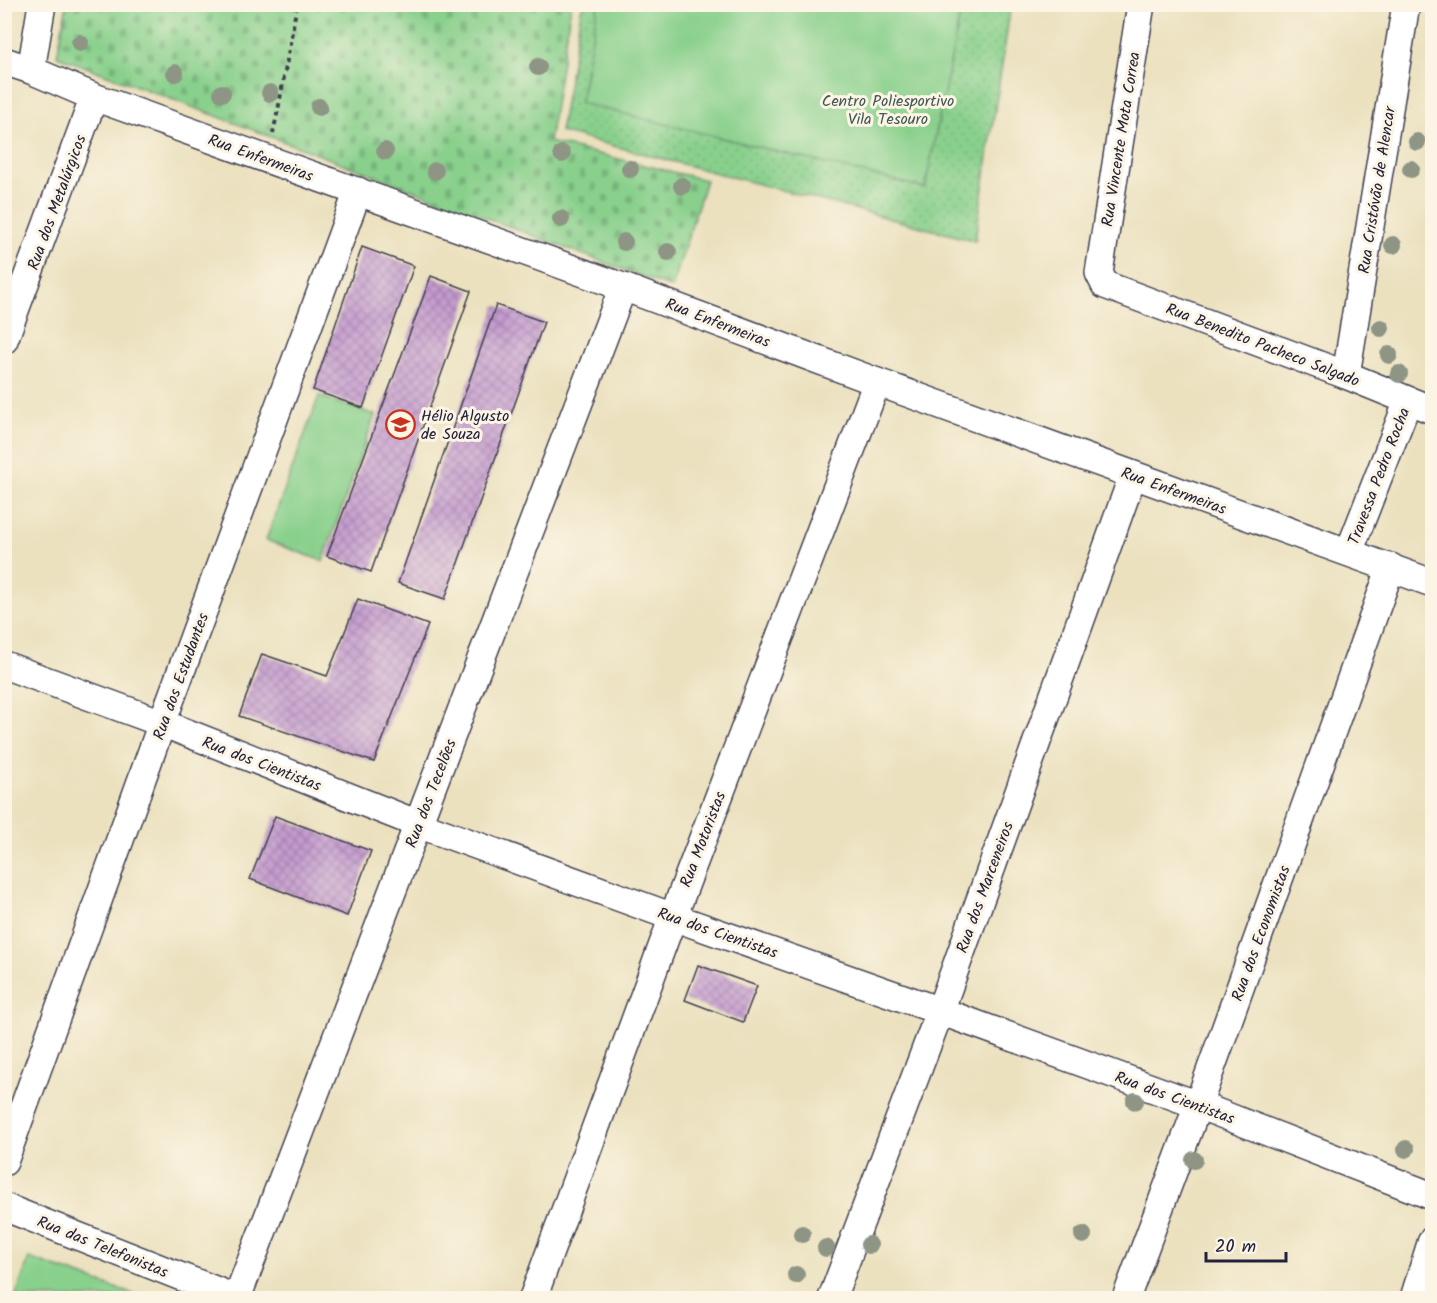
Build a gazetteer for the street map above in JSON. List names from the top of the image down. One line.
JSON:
{"streets":{"street":["Rua Vincente Mota Correa","Rua Enfermeiras","Rua Cristóvão de Alencar","Rua dos Metalúrgicos","Rua Benedito Pacheco Salgado","Travessa Pedro Rocha","Rua dos Estudantes","Rua dos Cientistas","Rua dos Tecelões","Rua Motoristas","Rua dos Marceneiros","Rua dos Economistas","Rua das Telefonistas"]},"crossings":[["Rua Vincente Mota Correa","Rua Benedito Pacheco Salgado"],["Rua Enfermeiras","Rua dos Metalúrgicos"],["Rua Enfermeiras","Travessa Pedro Rocha"],["Rua Enfermeiras","Rua dos Estudantes"],["Rua Enfermeiras","Rua dos Tecelões"],["Rua Enfermeiras","Rua Motoristas"],["Rua Enfermeiras","Rua dos Marceneiros"],["Rua Enfermeiras","Rua dos Economistas"],["Rua Cristóvão de Alencar","Rua Benedito Pacheco Salgado"],["Rua Benedito Pacheco Salgado","Travessa Pedro Rocha"],["Rua dos Estudantes","Rua dos Cientistas"],["Rua dos Cientistas","Rua dos Tecelões"],["Rua dos Cientistas","Rua Motoristas"],["Rua dos Cientistas","Rua dos Marceneiros"],["Rua dos Cientistas","Rua dos Economistas"],["Rua dos Tecelões","Rua das Telefonistas"]],"parks":["Centro Poliesportivo Vila Tesouro"],"places":{"school or university":["Hélio Algusto de Souza"]},"scale_bar":"20 m"}
